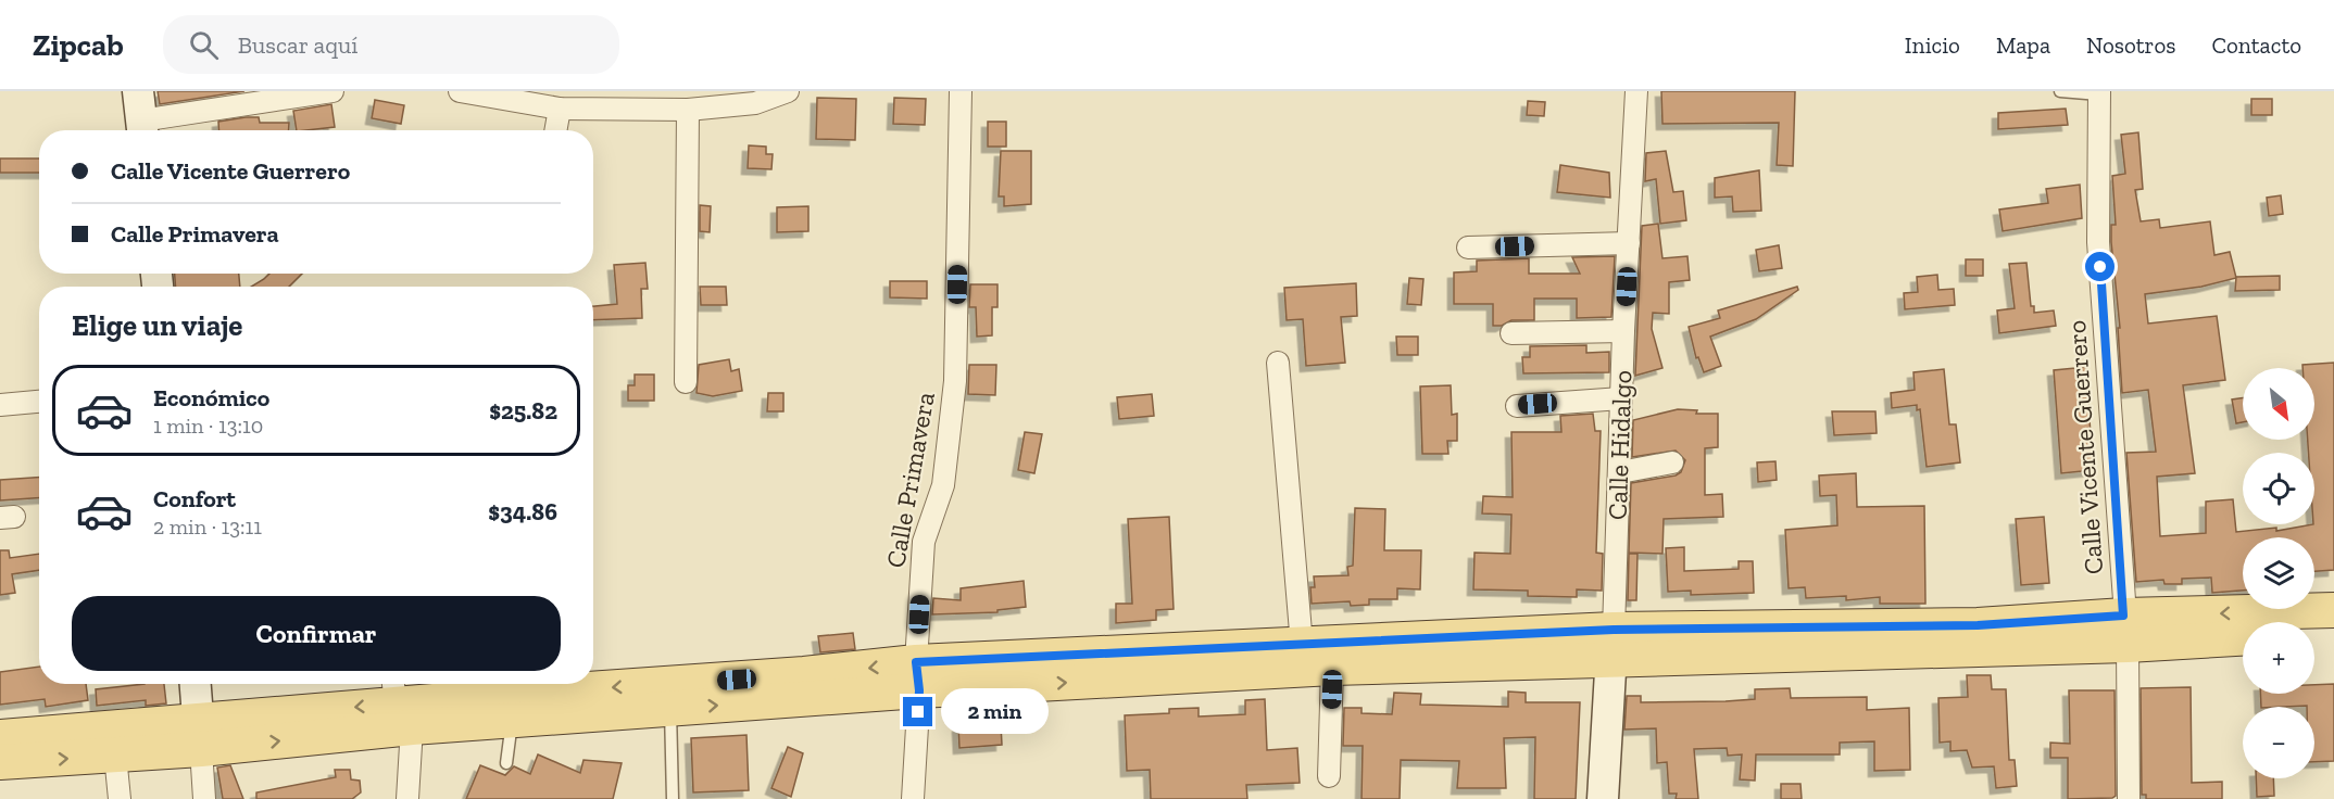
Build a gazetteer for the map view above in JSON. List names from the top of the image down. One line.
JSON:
{"streets":{"street":["Calle Hidalgo","Calle Vicente Guerrero","Calle Primavera"]},"north":"bottom right","page":{"header":"Zipcab","search":"Buscar aquí","nav":["Inicio","Mapa","Nosotros","Contacto"],"banner":["Calle Vicente Guerrero","Calle Primavera"],"heading":"Elige un viaje","list":[{"name":"Económico","note":"1 min · 13:10","value":"$25.82"},{"name":"Confort","note":"2 min · 13:11","value":"$34.86"}],"map_buttons":["+","−"],"buttons":"Confirmar","bubble":"2 min"}}
